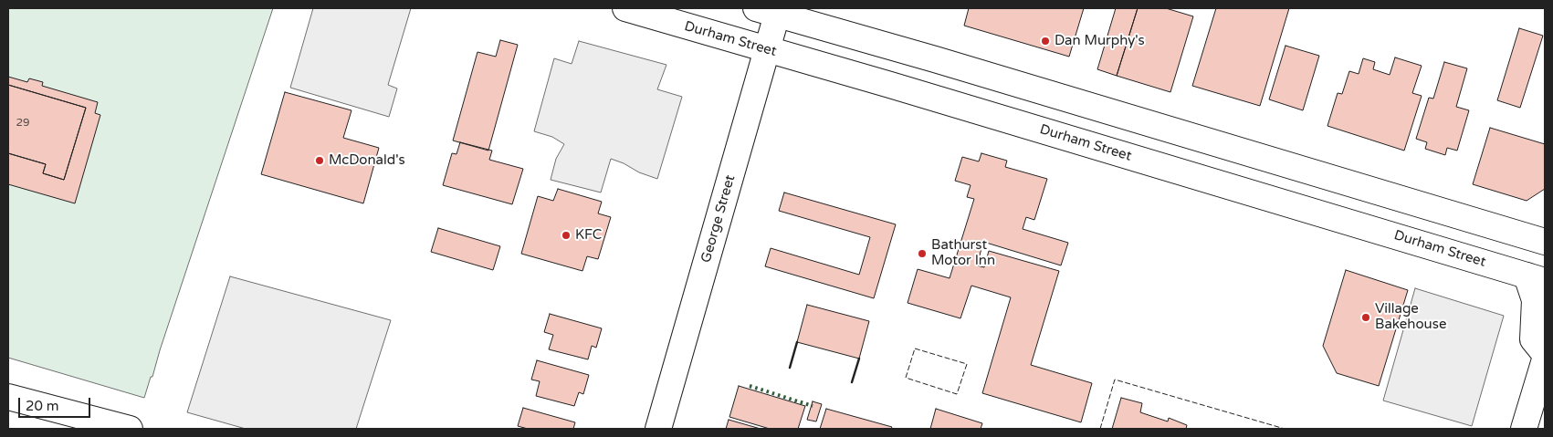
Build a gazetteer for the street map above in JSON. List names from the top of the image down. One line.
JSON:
{"streets":{"main road":["Durham Street","George Street"]},"crossings":[["Durham Street","George Street"]],"places":["Dan Murphy's","McDonald's","KFC","Bathurst Motor Inn","Village Bakehouse"],"house_numbers":["29"],"scale_bar":"20 m"}
